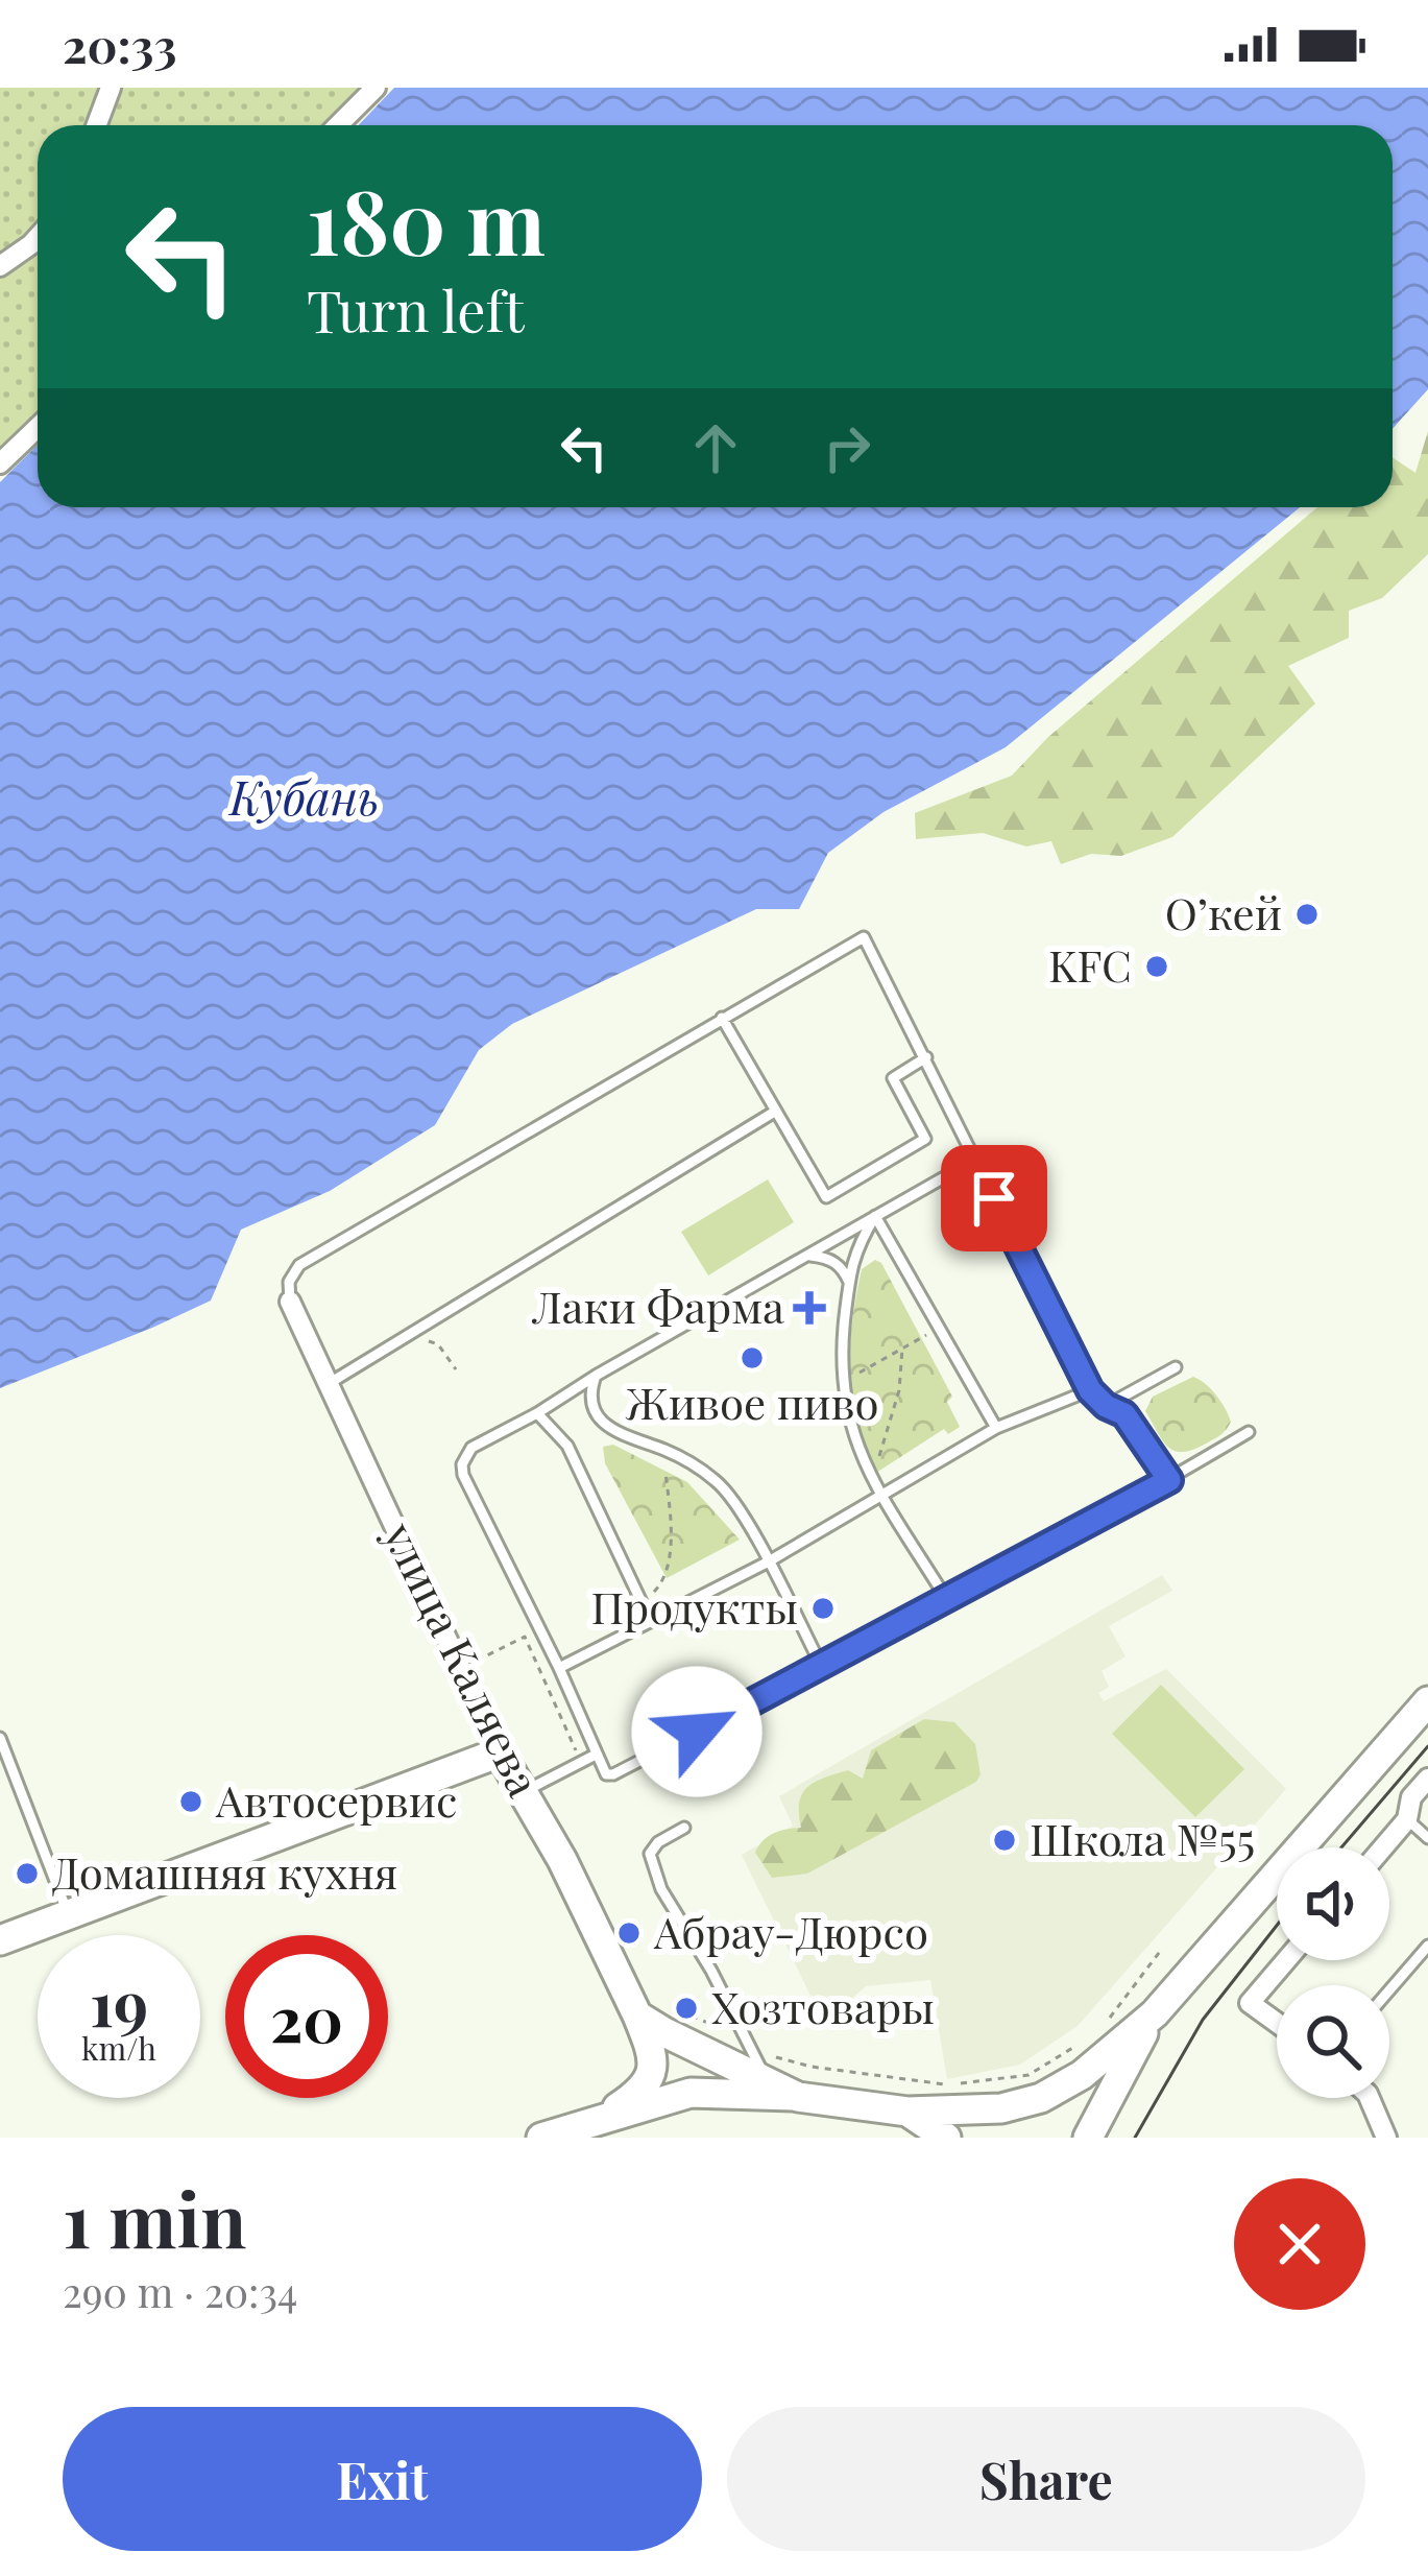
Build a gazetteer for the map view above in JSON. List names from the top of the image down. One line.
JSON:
{"streets":{"main road":["улица Каляева"]},"water":["Кубань"],"places":{"other":["О’кей","KFC","Живое пиво","Продукты","Автосервис","Школа №55","Домашняя кухня","Абрау-Дюрсо","Хозтовары"],"health":["Лаки Фарма"]},"page":{"status":"20:33","turn":["180 m","Turn left"],"speed":"19 km/h","limit":"20","heading":["1 min","290 m · 20:34"],"buttons":["Exit","Share"]}}
